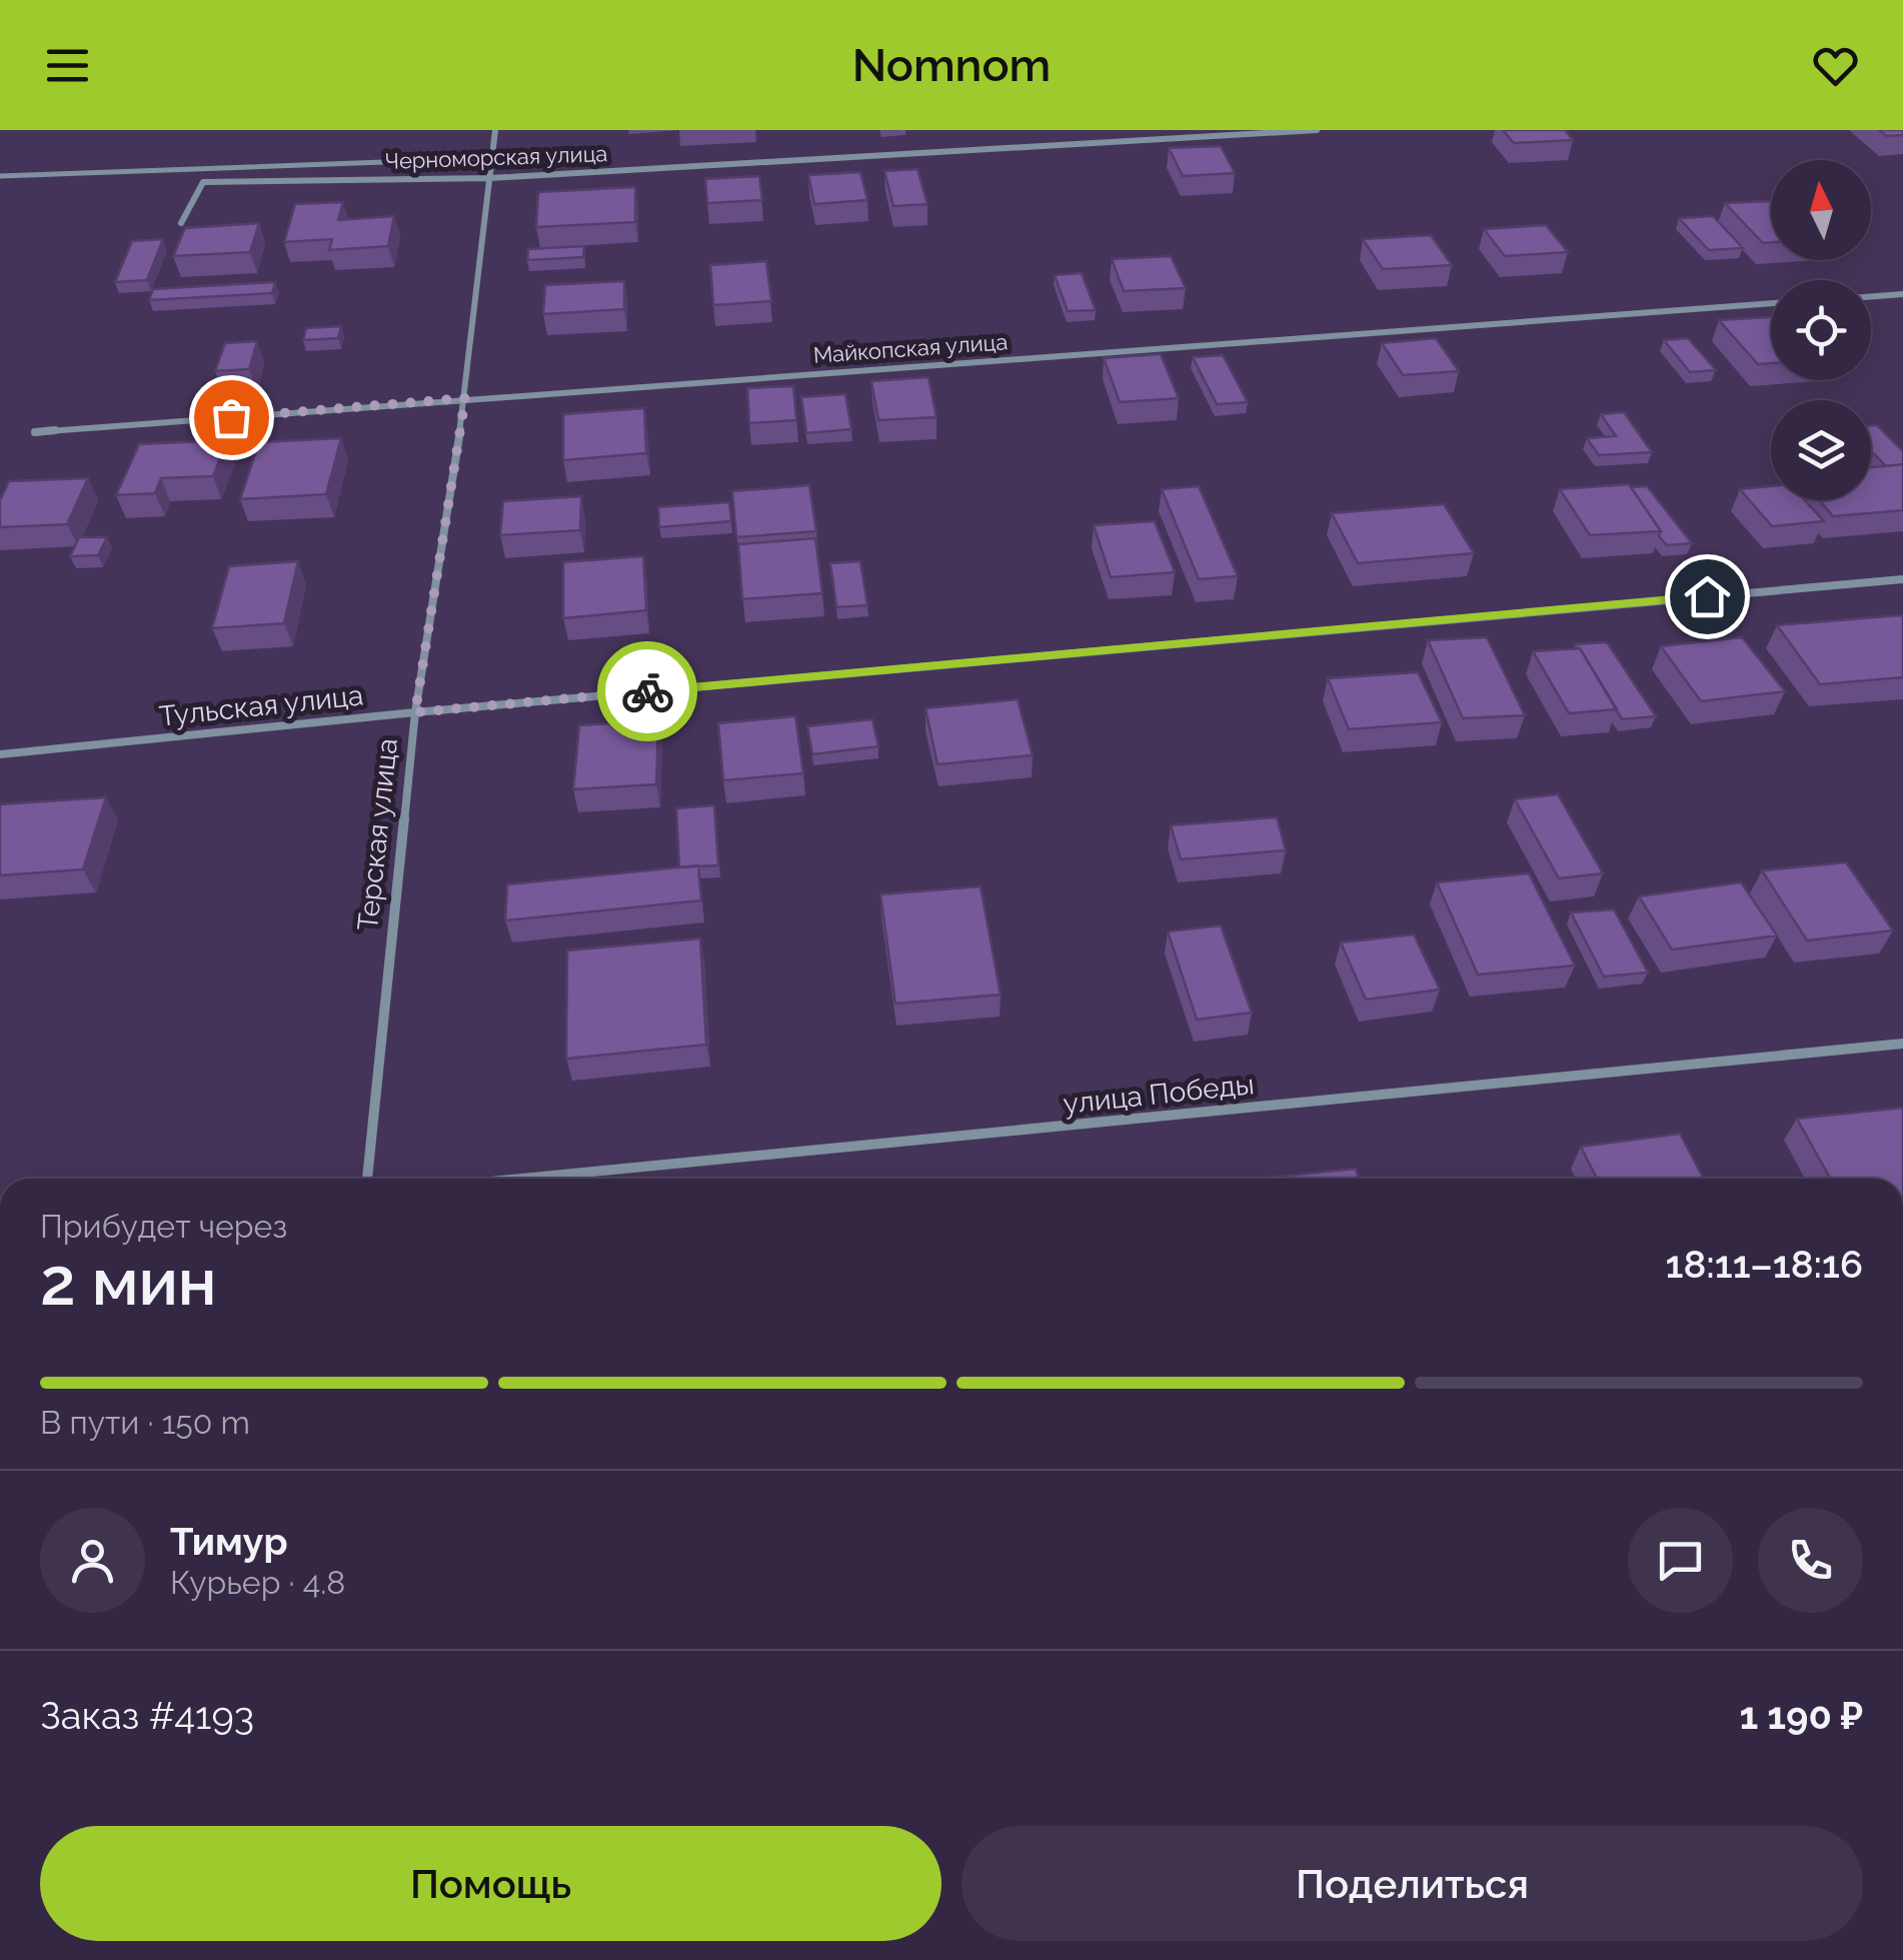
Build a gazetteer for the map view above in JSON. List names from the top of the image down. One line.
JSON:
{"streets":{"street":["Черноморская улица","Майкопская улица","Тульская улица","Терская улица","улица Победы"]},"crossings":[["Черноморская улица","Терская улица"],["Майкопская улица","Терская улица"],["Тульская улица","Терская улица"]],"north":"top","page":{"header":"Nomnom","heading":["2 мин","Прибудет через","18:11–18:16"],"panel":["Тимур","Курьер · 4.8","Заказ #4193","1 190 ₽"],"bar":"В пути · 150 m","buttons":["Помощь","Поделиться"]}}
